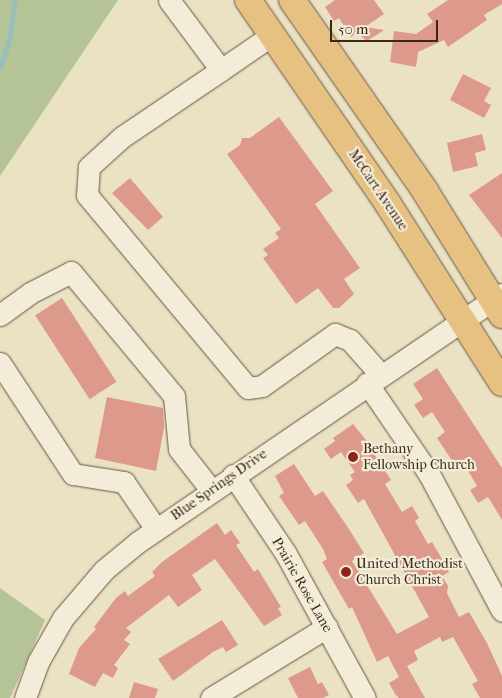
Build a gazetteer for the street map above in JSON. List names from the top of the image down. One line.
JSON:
{"streets":{"main road":["McCart Avenue"],"street":["Blue Springs Drive","Prairie Rose Lane"]},"crossings":[["McCart Avenue","Blue Springs Drive"],["Blue Springs Drive","Prairie Rose Lane"]],"places":["Bethany Fellowship Church","United Methodist Church Christ"],"scale_bar":"50 m"}
